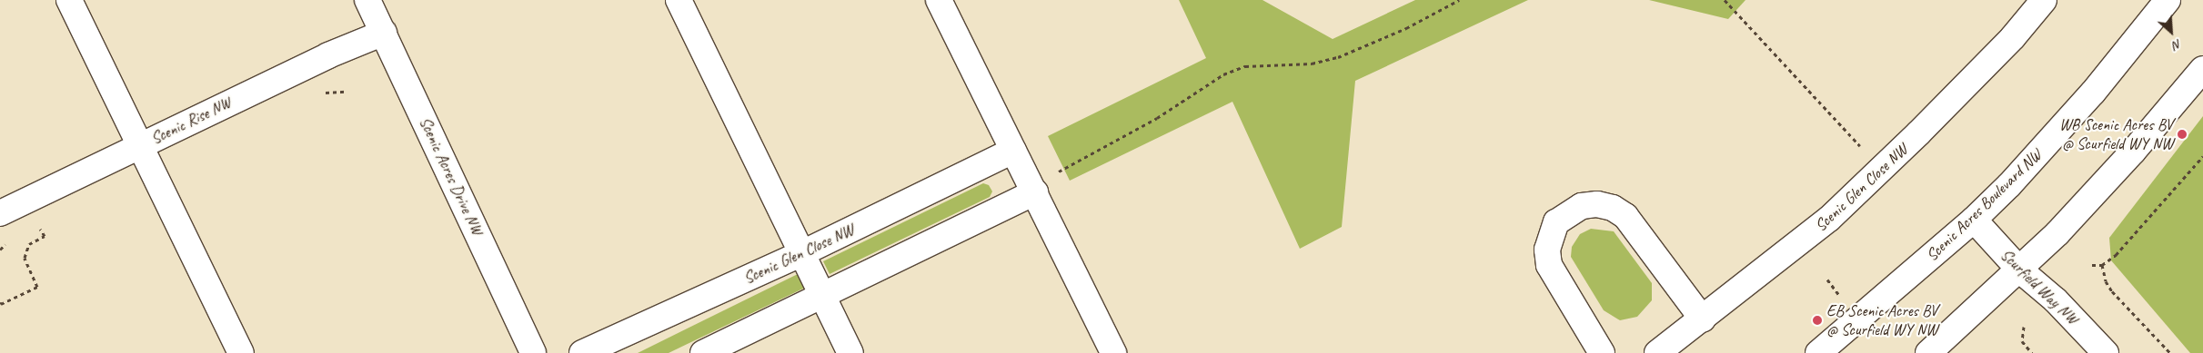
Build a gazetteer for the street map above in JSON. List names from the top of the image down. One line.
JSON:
{"streets":{"street":["Scenic Rise NW","Scenic Acres Drive NW","Scenic Glen Close NW","Scenic Acres Boulevard NW","Scurfield Way NW"]},"crossings":[["Scenic Rise NW","Scenic Acres Drive NW"],["Scenic Acres Boulevard NW","Scurfield Way NW"]],"places":["WB Scenic Acres BV @ Scurfield WY NW","EB Scenic Acres BV @ Scurfield WY NW"],"north":"bottom right"}
